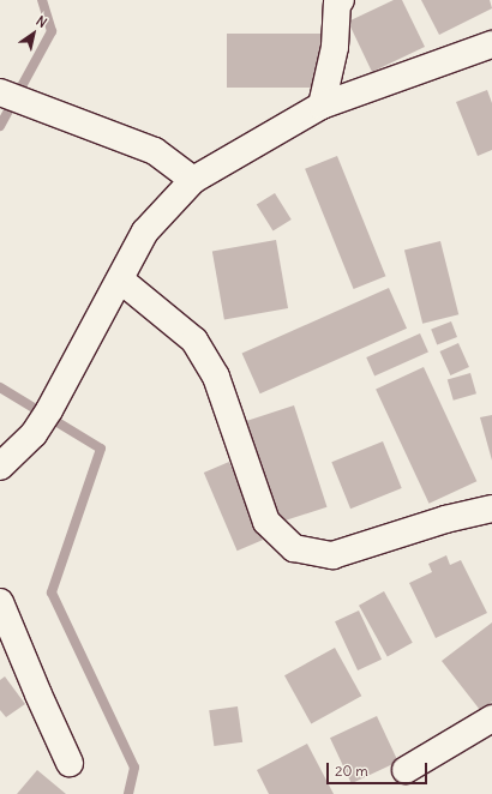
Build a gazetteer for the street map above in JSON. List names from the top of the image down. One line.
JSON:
{"scale_bar":"20 m","north":"top right"}
